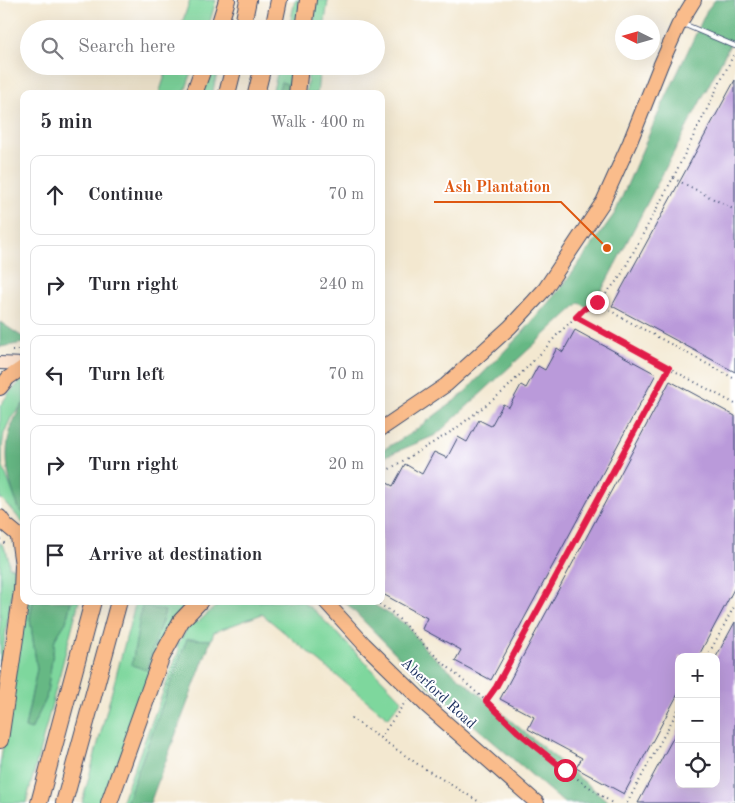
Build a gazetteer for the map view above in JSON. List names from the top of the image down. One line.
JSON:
{"streets":{"main road":["Aberford Road"]},"places":["Ash Plantation"],"north":"left","page":{"search":"Search here","heading":["5 min","Walk · 400 m"],"list":[["Continue","70 m"],["Turn right","240 m"],["Turn left","70 m"],["Turn right","20 m"],"Arrive at destination"],"map_buttons":["+","−"]}}
